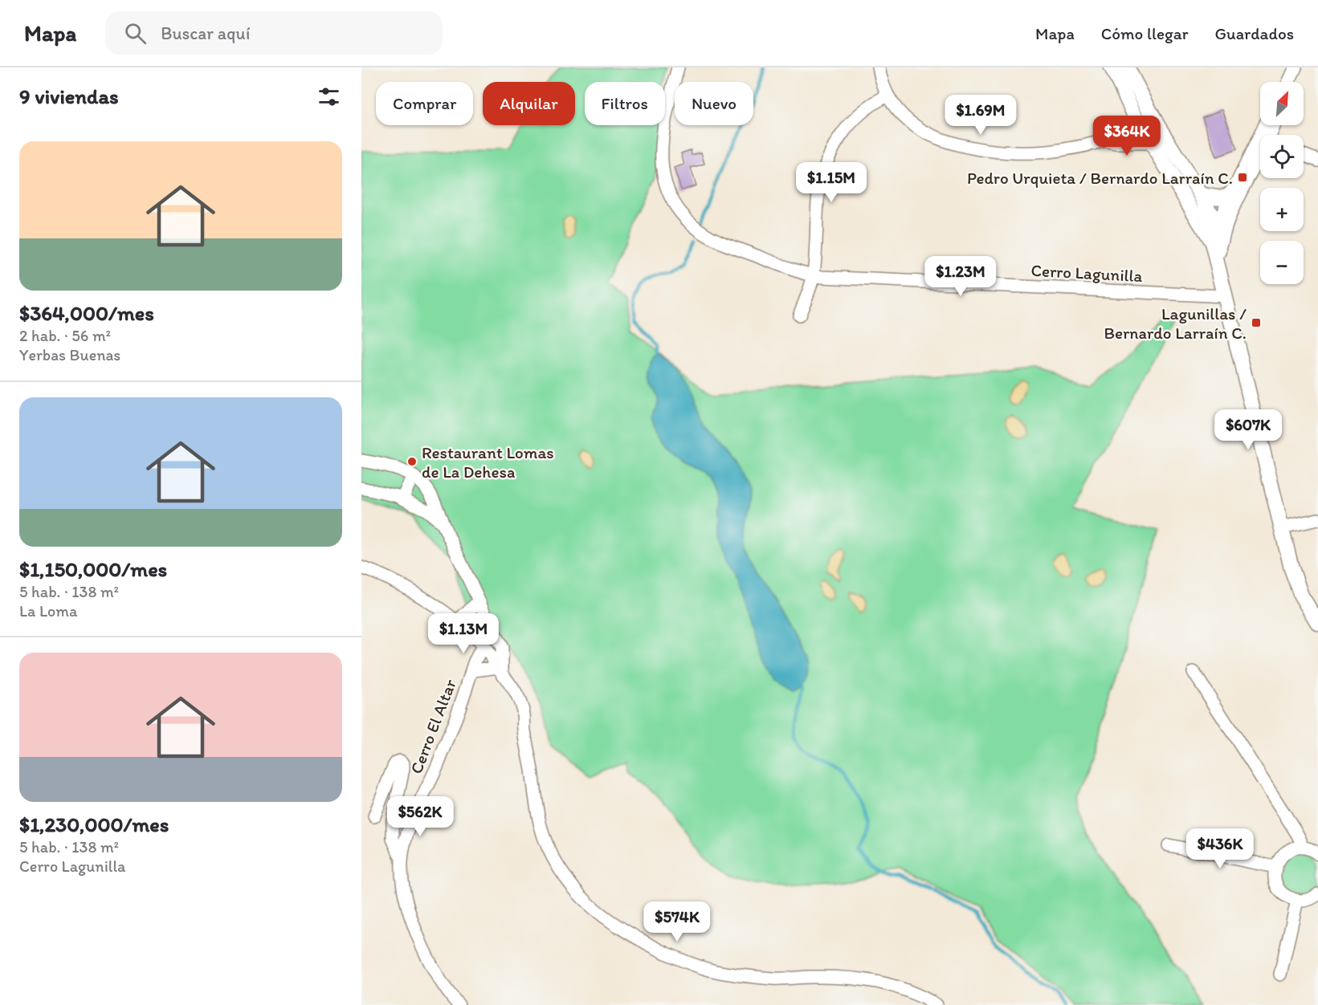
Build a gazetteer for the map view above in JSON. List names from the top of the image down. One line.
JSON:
{"streets":{"street":["Cerro Lagunilla","Cerro El Altar"]},"places":{"transit":["Pedro Urquieta / Bernardo Larraín C.","Lagunillas / Bernardo Larraín C."],"other":["Restaurant Lomas de La Dehesa"]},"north":"top right","page":{"header":"Mapa","search":"Buscar aquí","nav":["Mapa","Cómo llegar","Guardados"],"heading":"9 viviendas","map_buttons":["+","−"],"chip":["Comprar","Alquilar","Filtros","Nuevo"],"price":["$1.69M","$364K","$1.15M","$1.23M","$607K","$1.13M","$562K","$436K","$574K"],"list":[{"name":"$364,000/mes","note":"2 hab. · 56 m² · Yerbas Buenas"},{"name":"$1,150,000/mes","note":"5 hab. · 138 m² · La Loma"},{"name":"$1,230,000/mes","note":"5 hab. · 138 m² · Cerro Lagunilla"}]}}
